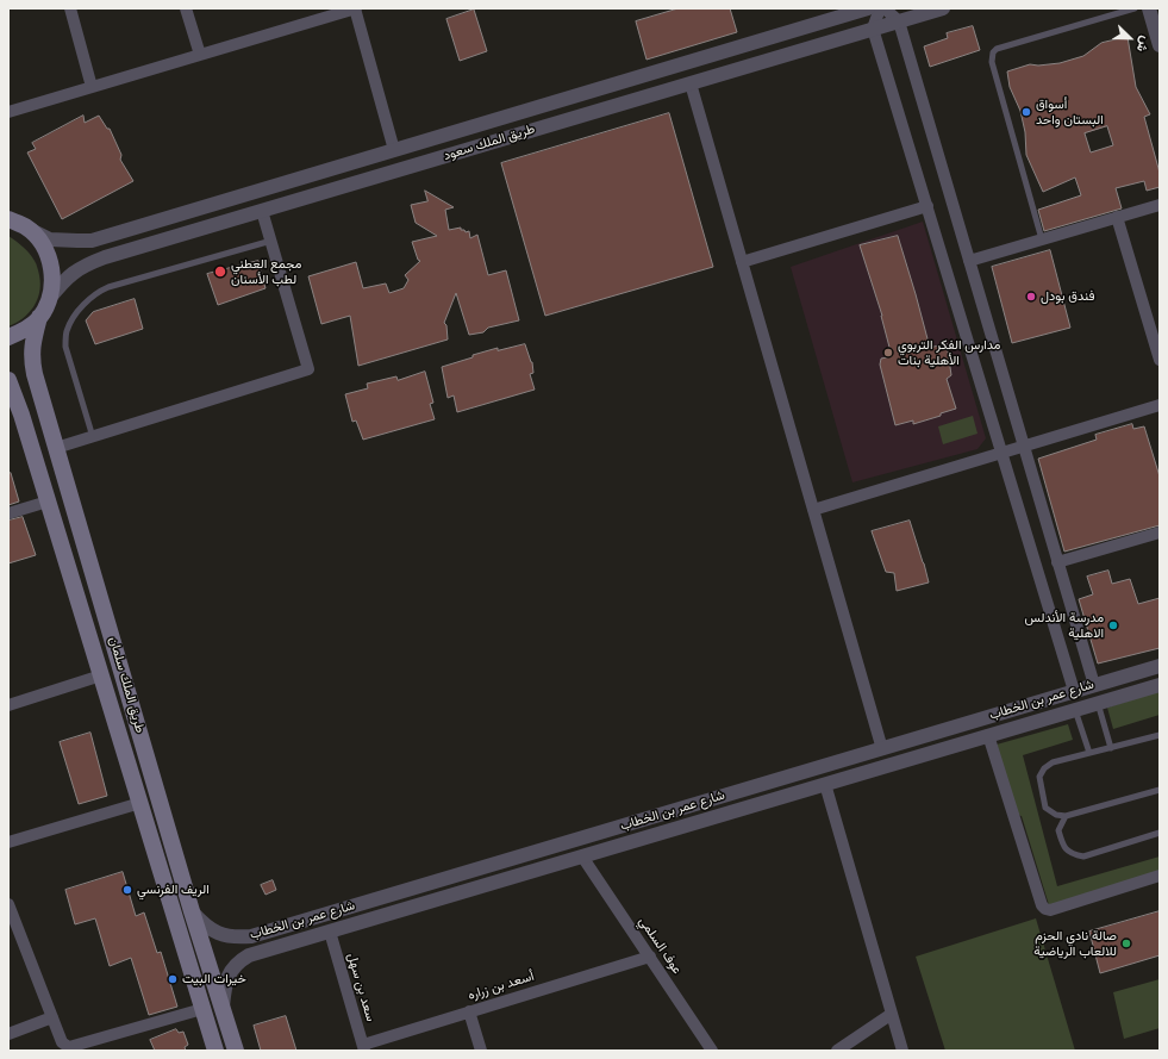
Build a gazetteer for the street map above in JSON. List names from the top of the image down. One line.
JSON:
{"streets":{"main road":["طريق الملك سلمان"],"street":["طريق الملك سعود","شارع عمر بن الخطاب","عوف السلمي","أسعد بن زراره","سعد بن سهل"]},"crossings":[["طريق الملك سلمان","شارع عمر بن الخطاب"],["شارع عمر بن الخطاب","عوف السلمي"],["شارع عمر بن الخطاب","سعد بن سهل"],["عوف السلمي","أسعد بن زراره"],["أسعد بن زراره","سعد بن سهل"]],"places":["أسواق البستان واحد","مجمع العطني لطب الأسنان","فندق بودل","مدارس الفكر التربوي الأهلية بنات","مدرسة الأندلس الاهلية","الريف الفرنسي","صالة نادي الحزم للالعاب الرياضية","خيرات البيت"],"north":"bottom right"}
